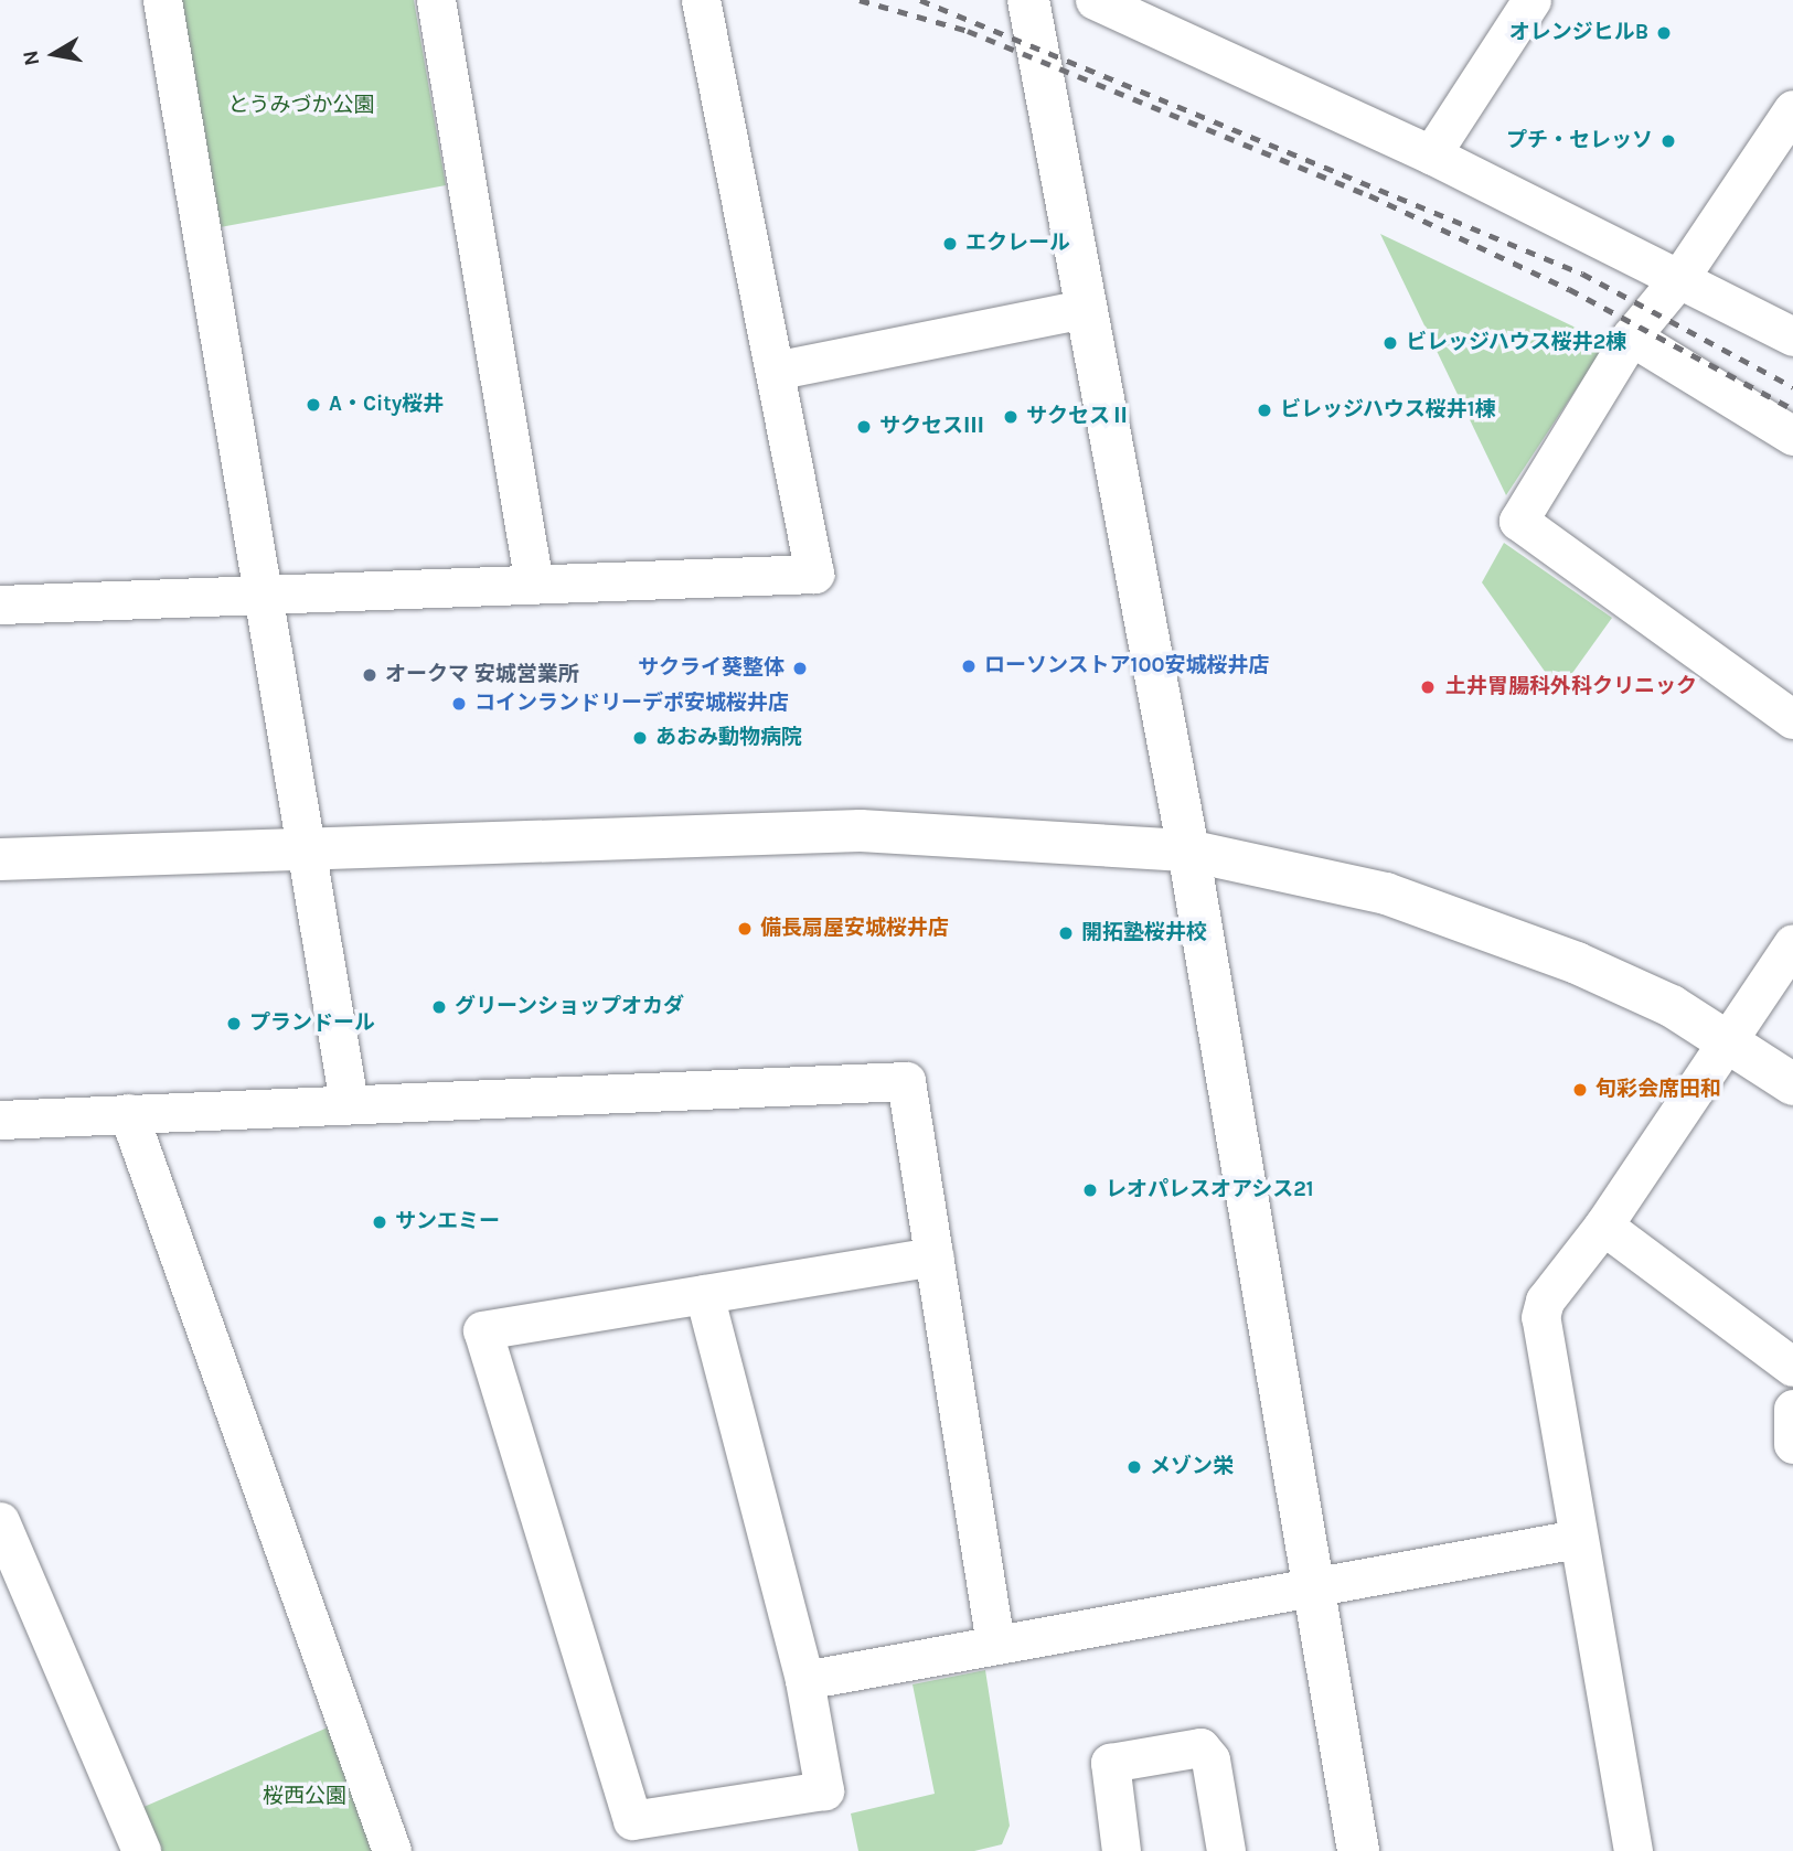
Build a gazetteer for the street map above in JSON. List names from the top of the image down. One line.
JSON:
{"parks":["とうみづか公園","桜西公園"],"places":["オレンジヒルB","プチ・セレッソ","エクレール","ビレッジハウス桜井2棟","A・City桜井","ビレッジハウス桜井1棟","サクセスⅡ","サクセスⅢ","ローソンストア100安城桜井店","サクライ葵整体","オークマ 安城営業所","土井胃腸科外科クリニック","コインランドリーデポ安城桜井店","あおみ動物病院","備長扇屋安城桜井店","開拓塾桜井校","グリーンショップオカダ","プランドール","旬彩会席田和","レオパレスオアシス21","サンエミー","メゾン栄"],"north":"left"}
